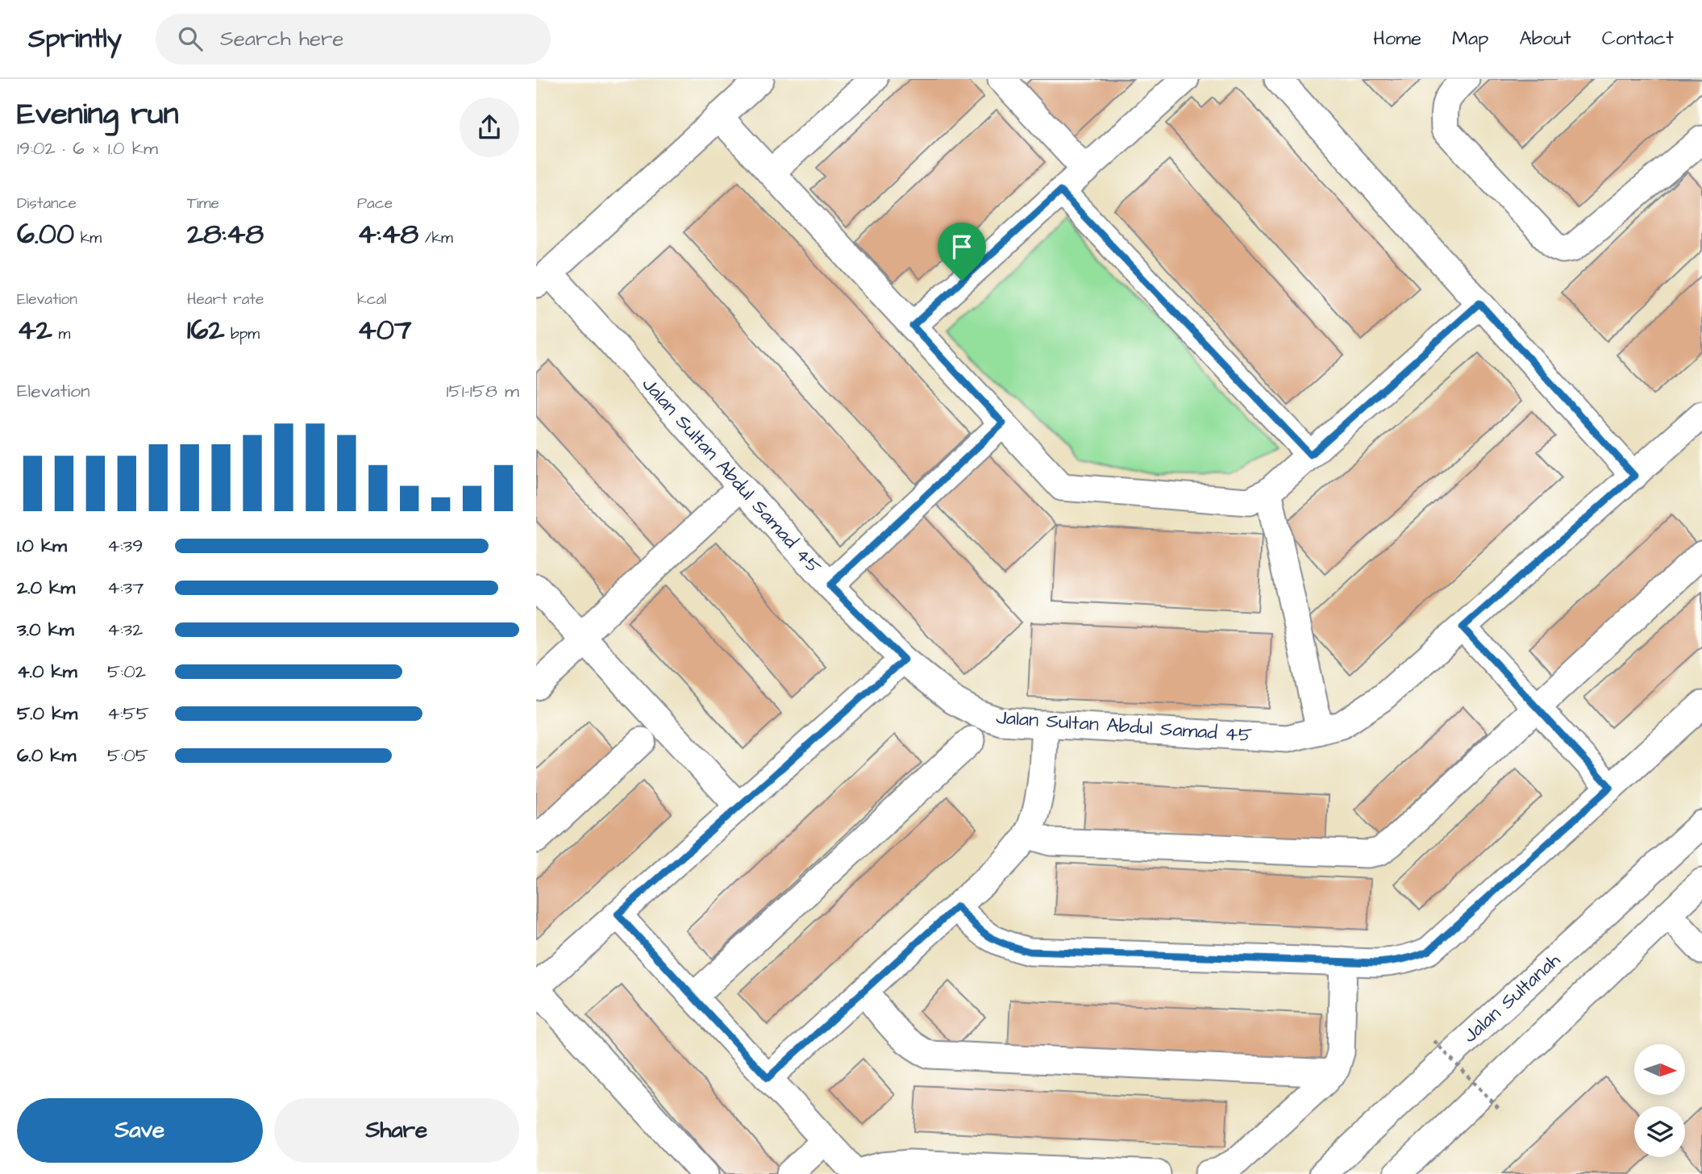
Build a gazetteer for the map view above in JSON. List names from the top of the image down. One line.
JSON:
{"streets":{"street":["Jalan Sultan Abdul Samad 45","Jalan Sultanah"]},"north":"right","page":{"header":"Sprintly","search":"Search here","nav":["Home","Map","About","Contact"],"heading":["Evening run","19:02 · 6 × 1.0 km"],"stats":[["Distance","6.00 km"],["Time","28:48"],["Pace","4:48 /km"],["Elevation","42 m"],["Heart rate","162 bpm"],["kcal","407"]],"chart":["Elevation","151–158 m"],"list":[{"name":"1.0 km","note":"4:39"},{"name":"2.0 km","note":"4:37"},{"name":"3.0 km","note":"4:32"},{"name":"4.0 km","note":"5:02"},{"name":"5.0 km","note":"4:55"},{"name":"6.0 km","note":"5:05"}],"buttons":["Save","Share"]}}
